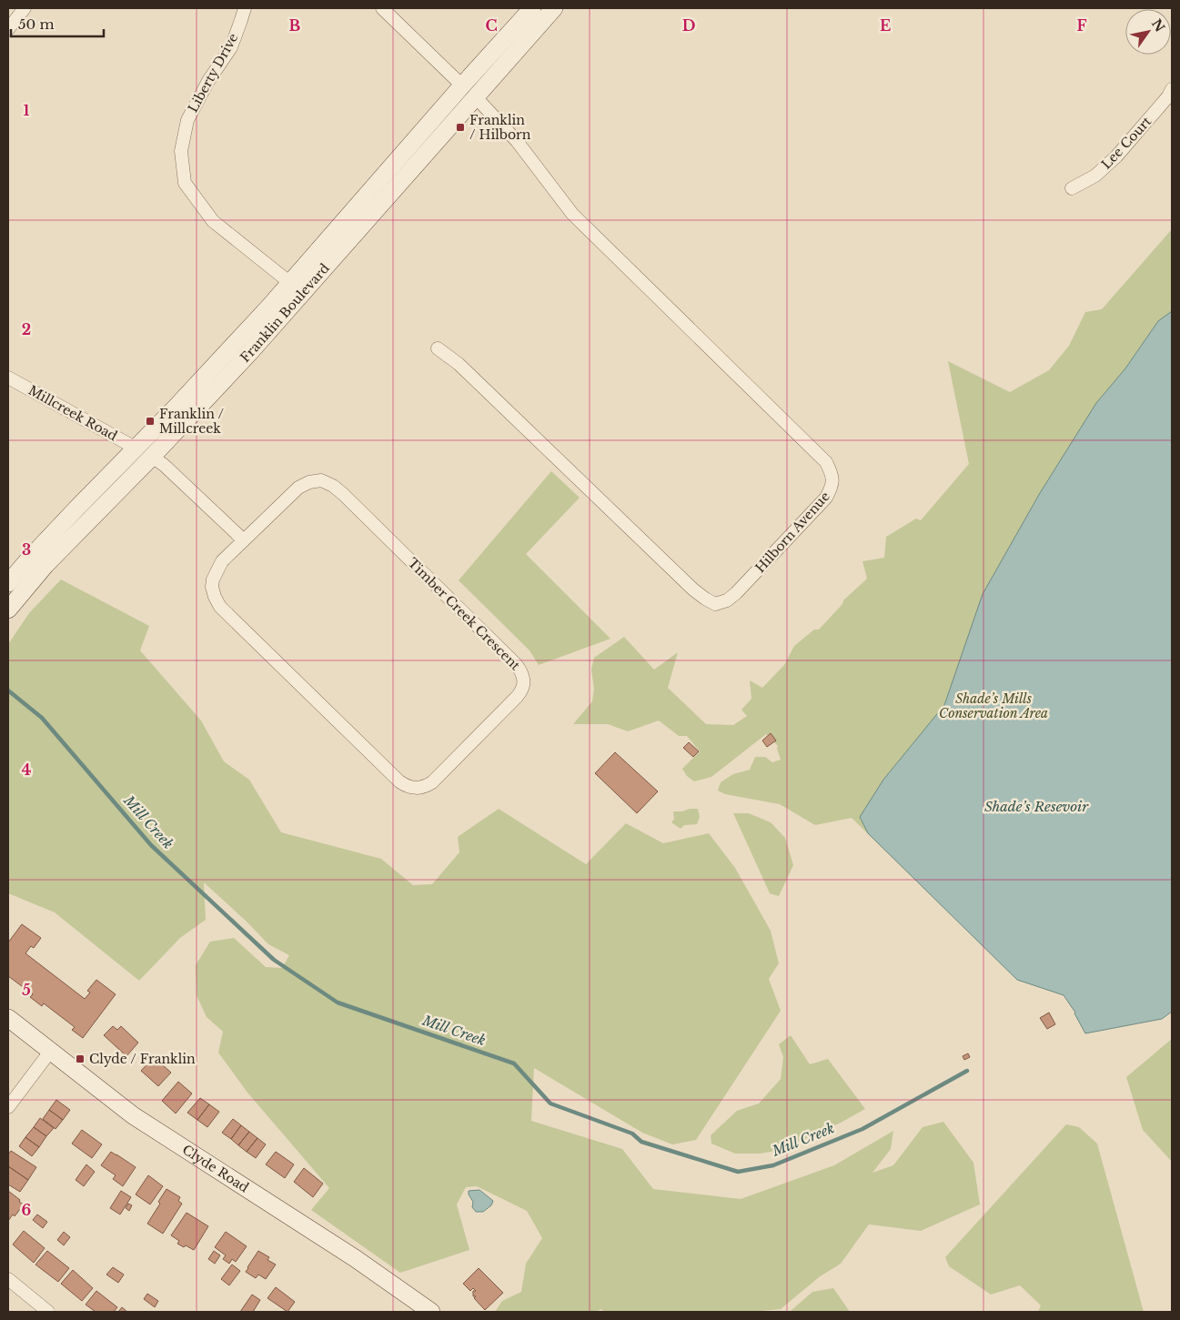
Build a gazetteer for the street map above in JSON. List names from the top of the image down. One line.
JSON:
{"streets":{"main road":["Franklin Boulevard","Clyde Road"],"street":["Liberty Drive","Lee Court","Millcreek Road","Hilborn Avenue","Timber Creek Crescent"]},"crossings":[["Liberty Drive","Franklin Boulevard"],["Franklin Boulevard","Millcreek Road"],["Franklin Boulevard","Hilborn Avenue"]],"water":["Shade’s Resevoir","Mill Creek"],"parks":["Shade’s Mills Conservation Area"],"places":{"transit":["Franklin / Hilborn","Franklin / Millcreek","Clyde / Franklin"]},"scale_bar":"50 m","north":"top right","grid":{"columns":["B","C","D","E","F"],"rows":["1","2","3","4","5","6"]}}
